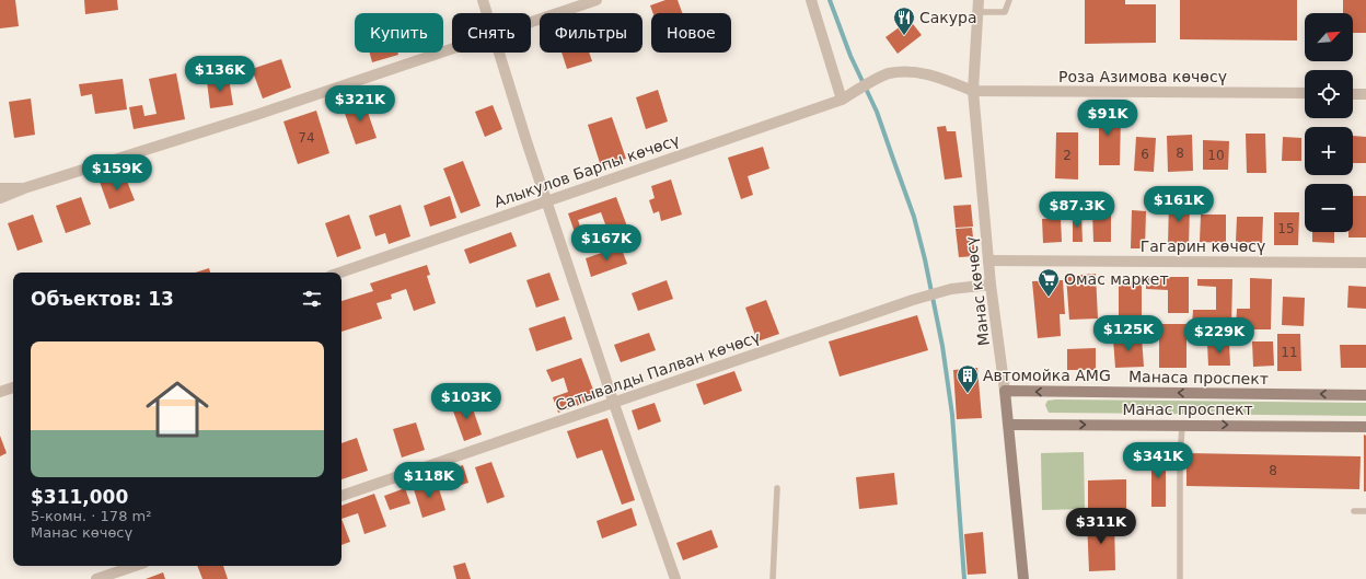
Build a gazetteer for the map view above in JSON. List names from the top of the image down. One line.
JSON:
{"streets":{"main road":["Манас көчөсү","Манаса проспект","Манас проспект"],"street":["Роза Азимова көчөсү","Алыкулов Барпы көчөсү","Гагарин көчөсү","Сатывалды Палван көчөсү"]},"crossings":[["Роза Азимова көчөсү","Алыкулов Барпы көчөсү"],["Роза Азимова көчөсү","Манас көчөсү"],["Алыкулов Барпы көчөсү","Манас көчөсү"],["Гагарин көчөсү","Манас көчөсү"],["Манас көчөсү","Сатывалды Палван көчөсү"],["Манас көчөсү","Манаса проспект"],["Манас көчөсү","Манас проспект"]],"one_way":["Манаса проспект","Манас проспект"],"places":{"restaurant":["Сакура"],"supermarket":["Омас маркет"],"building":["Автомойка AMG"]},"house_numbers":["74","8","6","2","10","15","11","8"],"north":"top right","page":{"map_buttons":["+","−"],"chip":["Купить","Снять","Фильтры","Новое"],"price":["$136K","$321K","$91K","$159K","$161K","$87.3K","$167K","$125K","$229K","$103K","$341K","$118K","$311K"],"heading":"Объектов: 13","list":[{"name":"$311,000","note":"5-комн. · 178 m² · Манас көчөсү"}]}}
